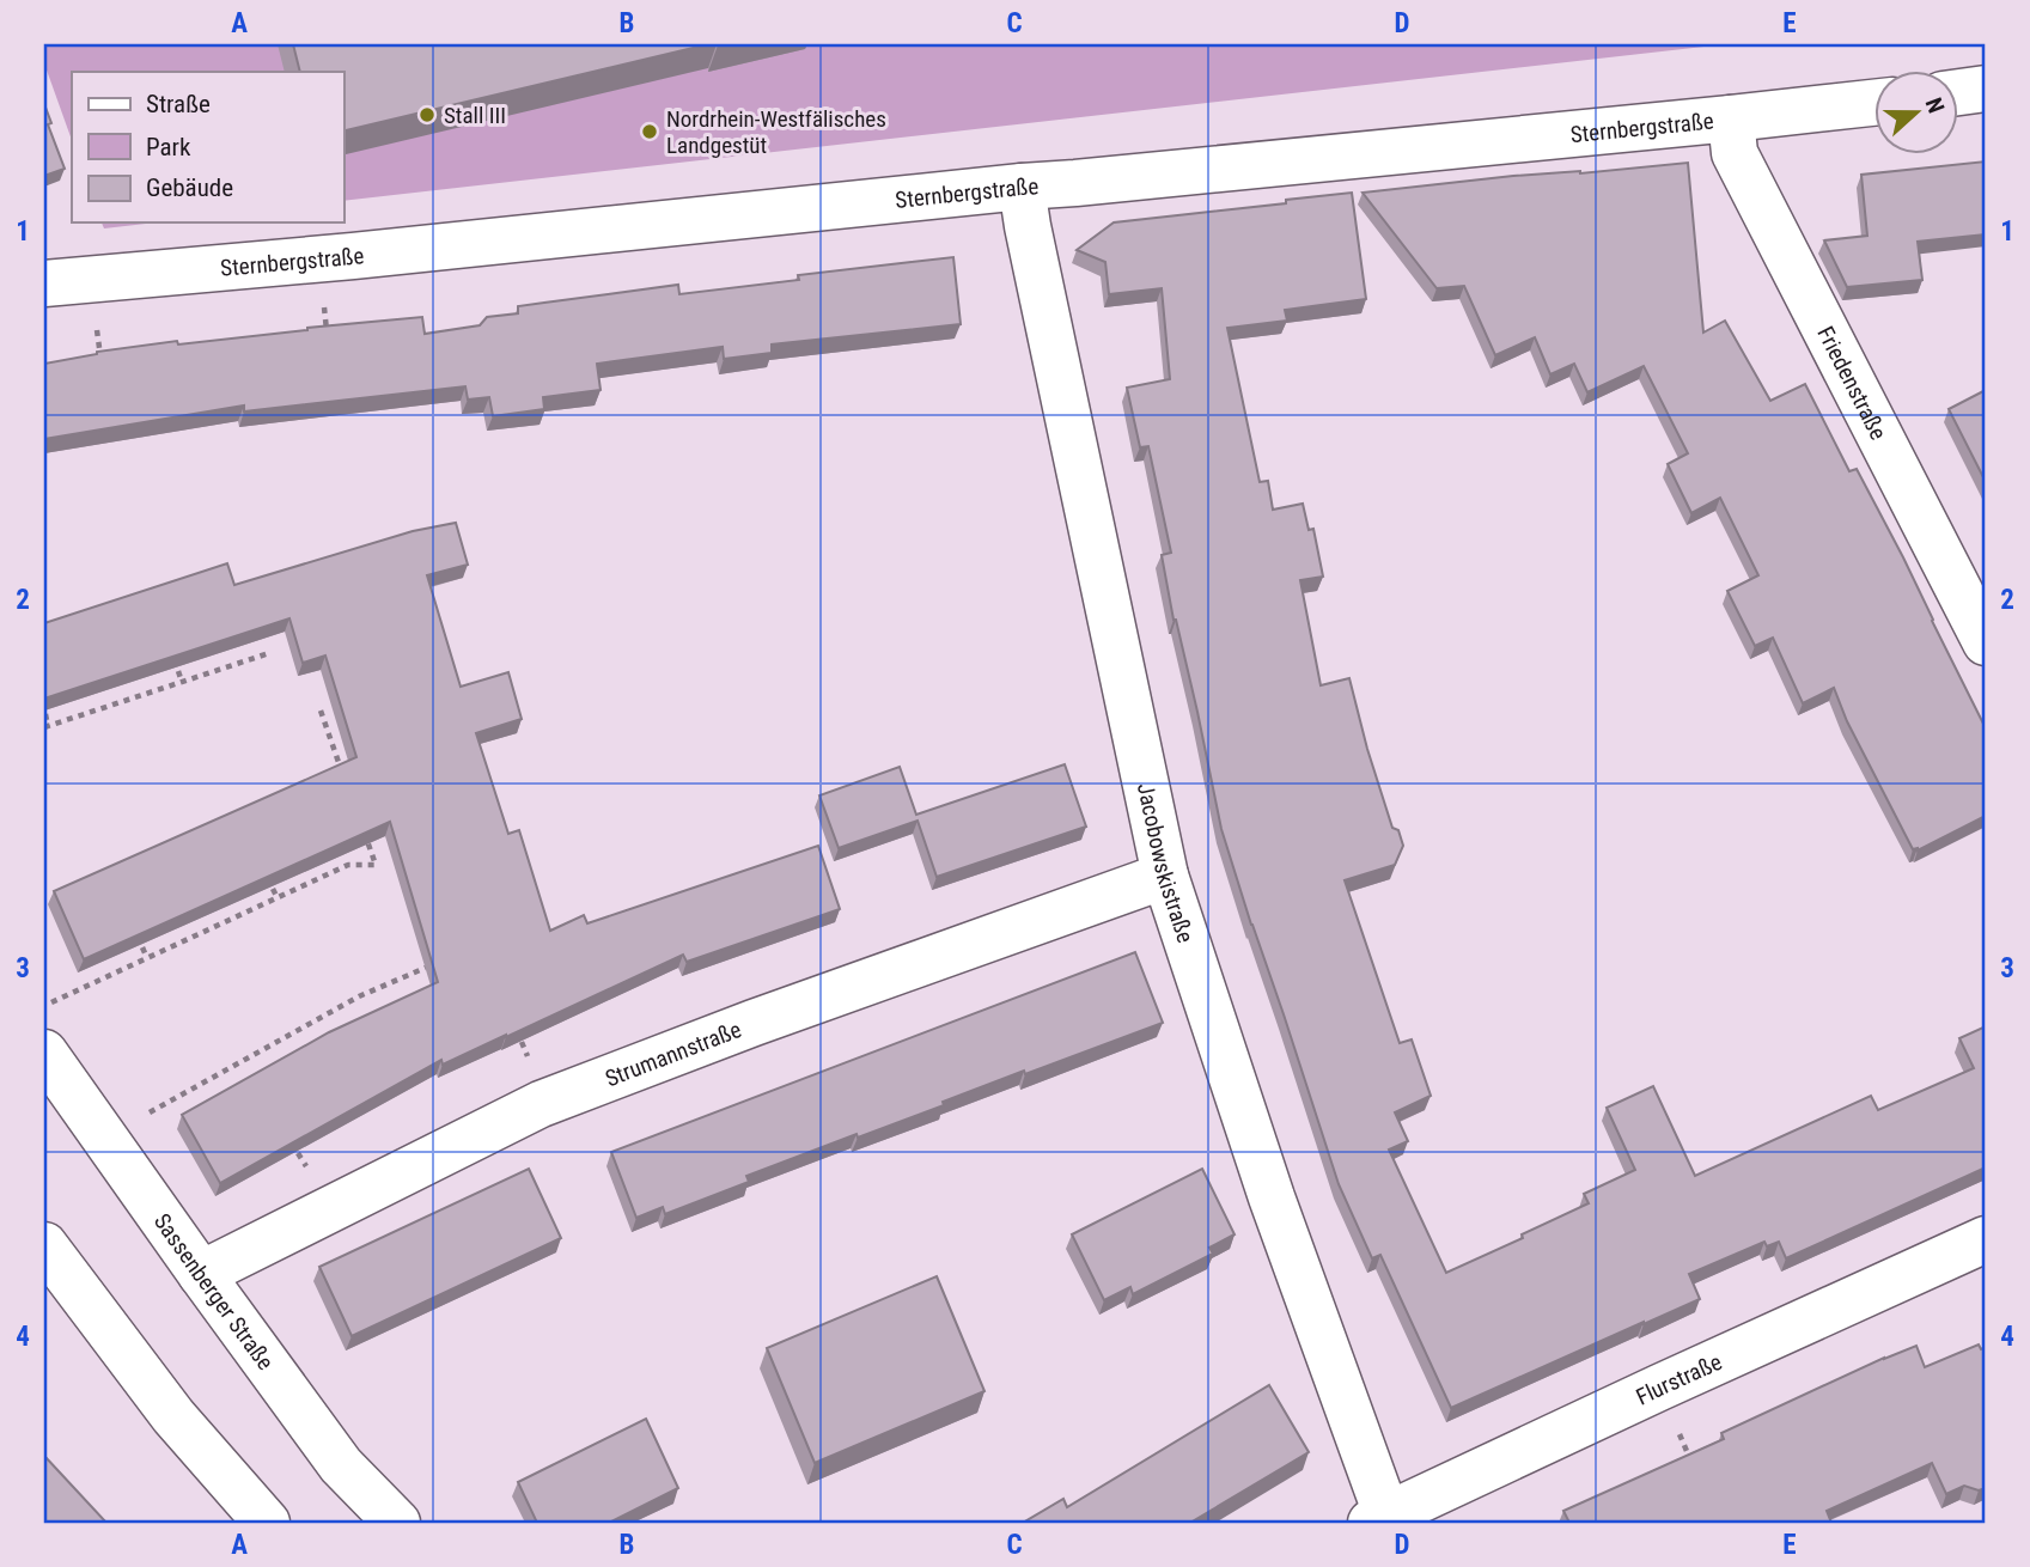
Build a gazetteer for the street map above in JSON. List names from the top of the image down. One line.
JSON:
{"streets":{"street":["Sternbergstraße","Friedenstraße","Jacobowskistraße","Strumannstraße","Sassenberger Straße","Flurstraße"]},"crossings":[["Sternbergstraße","Friedenstraße"],["Sternbergstraße","Jacobowskistraße"],["Jacobowskistraße","Strumannstraße"],["Jacobowskistraße","Flurstraße"],["Strumannstraße","Sassenberger Straße"]],"places":["Stall III","Nordrhein-Westfälisches Landgestüt"],"legend":["Straße","Park","Gebäude"],"north":"right","grid":{"columns":["A","B","C","D","E"],"rows":["1","2","3","4"]}}
